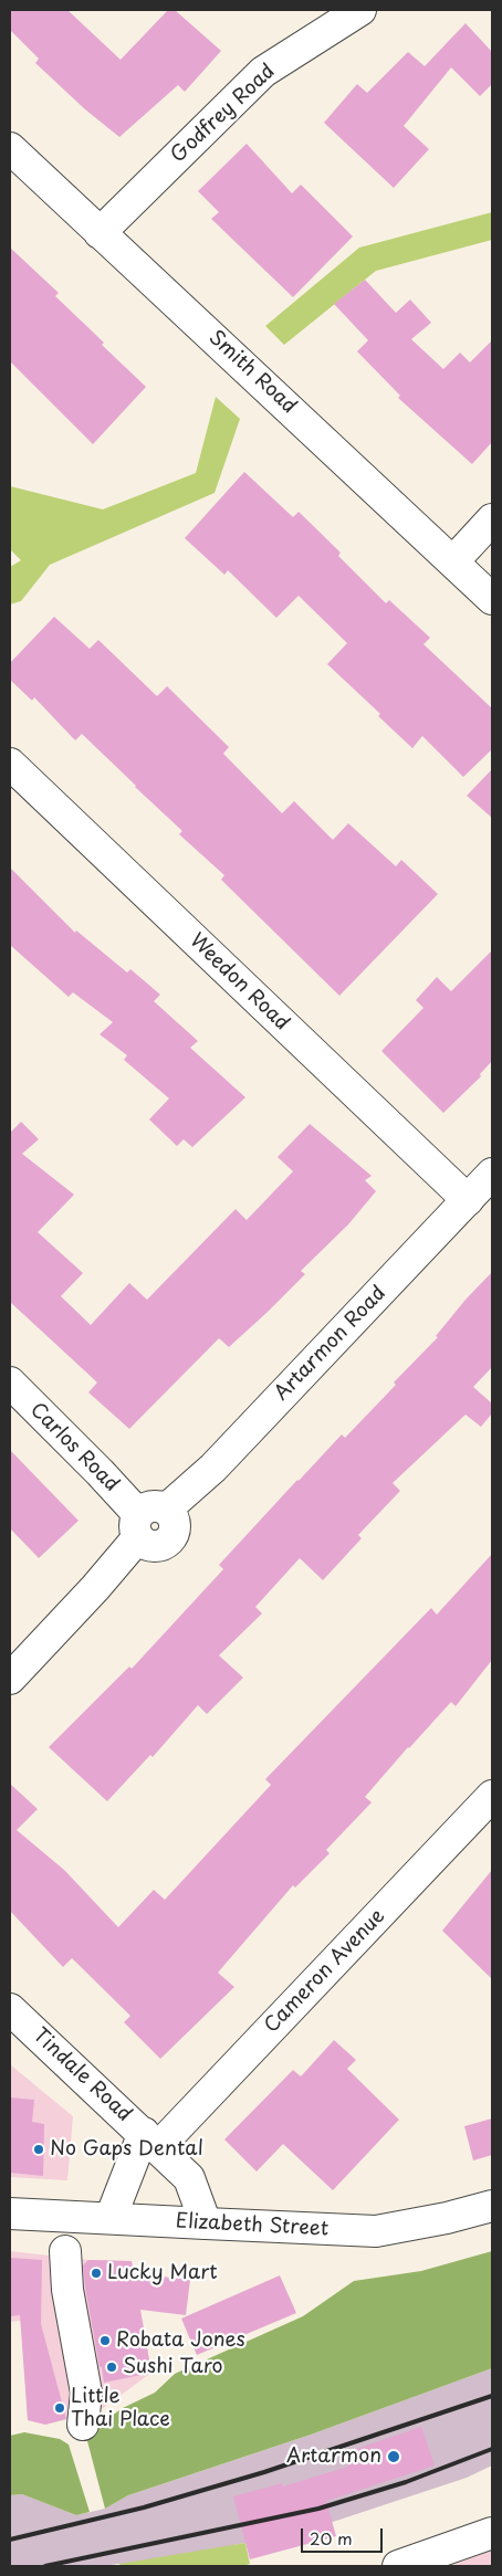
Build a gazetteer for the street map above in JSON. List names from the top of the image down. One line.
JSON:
{"streets":{"street":["Godfrey Road","Smith Road","Weedon Road","Artarmon Road","Carlos Road","Cameron Avenue","Tindale Road","Elizabeth Street"]},"crossings":[["Godfrey Road","Smith Road"],["Weedon Road","Artarmon Road"],["Artarmon Road","Carlos Road"],["Cameron Avenue","Tindale Road"],["Tindale Road","Elizabeth Street"]],"places":["No Gaps Dental","Lucky Mart","Robata Jones","Sushi Taro","Little Thai Place","Artarmon"],"scale_bar":"20 m"}
